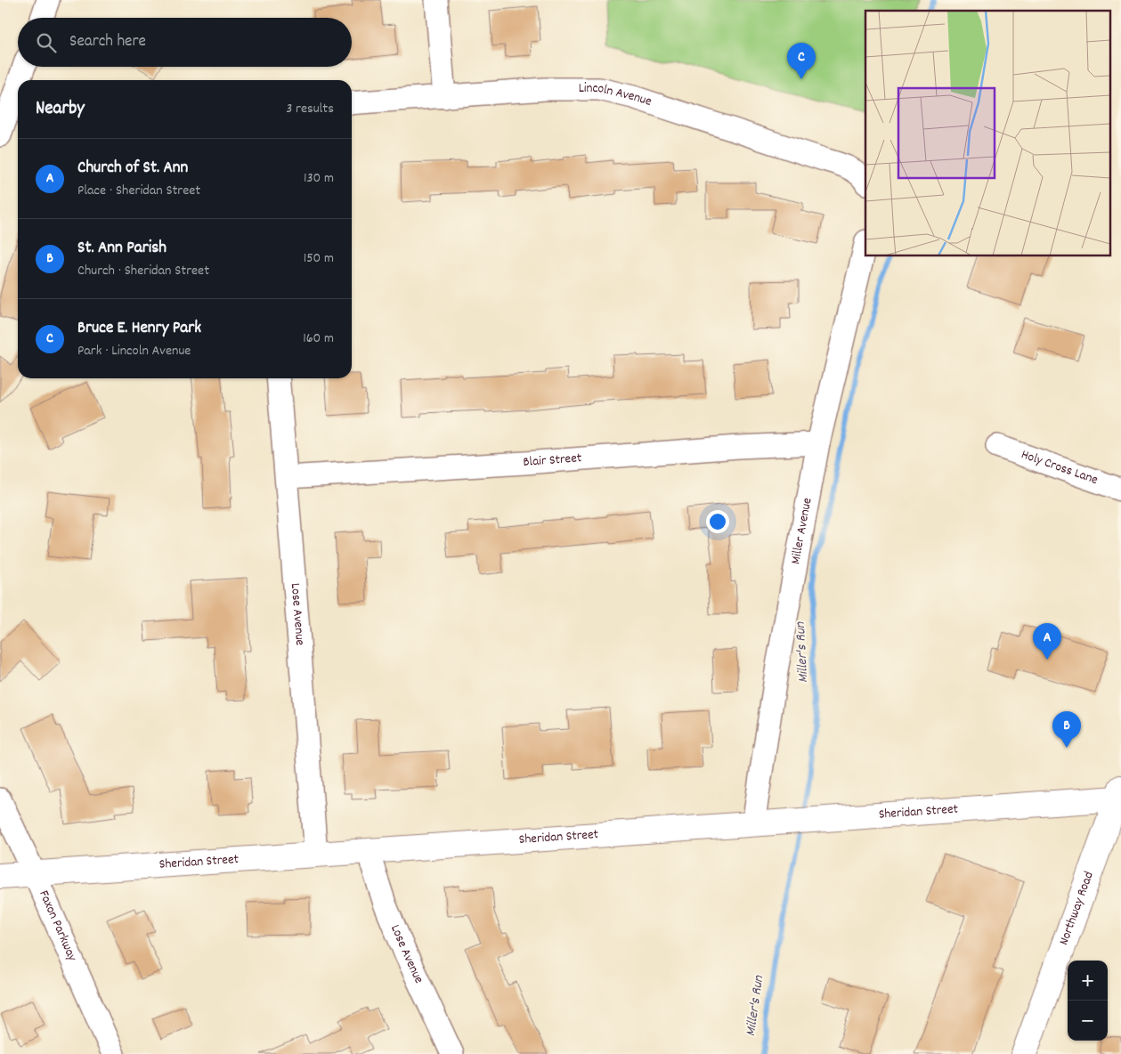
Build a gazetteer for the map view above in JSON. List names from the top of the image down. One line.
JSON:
{"streets":{"street":["Lincoln Avenue","Blair Street","Holy Cross Lane","Miller Avenue","Lose Avenue","Sheridan Street","Northway Road","Faxon Parkway"]},"crossings":[["Blair Street","Miller Avenue"],["Blair Street","Lose Avenue"],["Miller Avenue","Sheridan Street"],["Lose Avenue","Sheridan Street"],["Sheridan Street","Northway Road"],["Sheridan Street","Faxon Parkway"]],"water":["Miller's Run"],"page":{"search":"Search here","pins":["C","A","B"],"heading":["Nearby","3 results"],"list":[{"mark":"A","name":"Church of St. Ann","note":"Place · Sheridan Street","value":"130 m"},{"mark":"B","name":"St. Ann Parish","note":"Church · Sheridan Street","value":"150 m"},{"mark":"C","name":"Bruce E. Henry Park","note":"Park · Lincoln Avenue","value":"160 m"}],"map_buttons":["+","−"]}}
